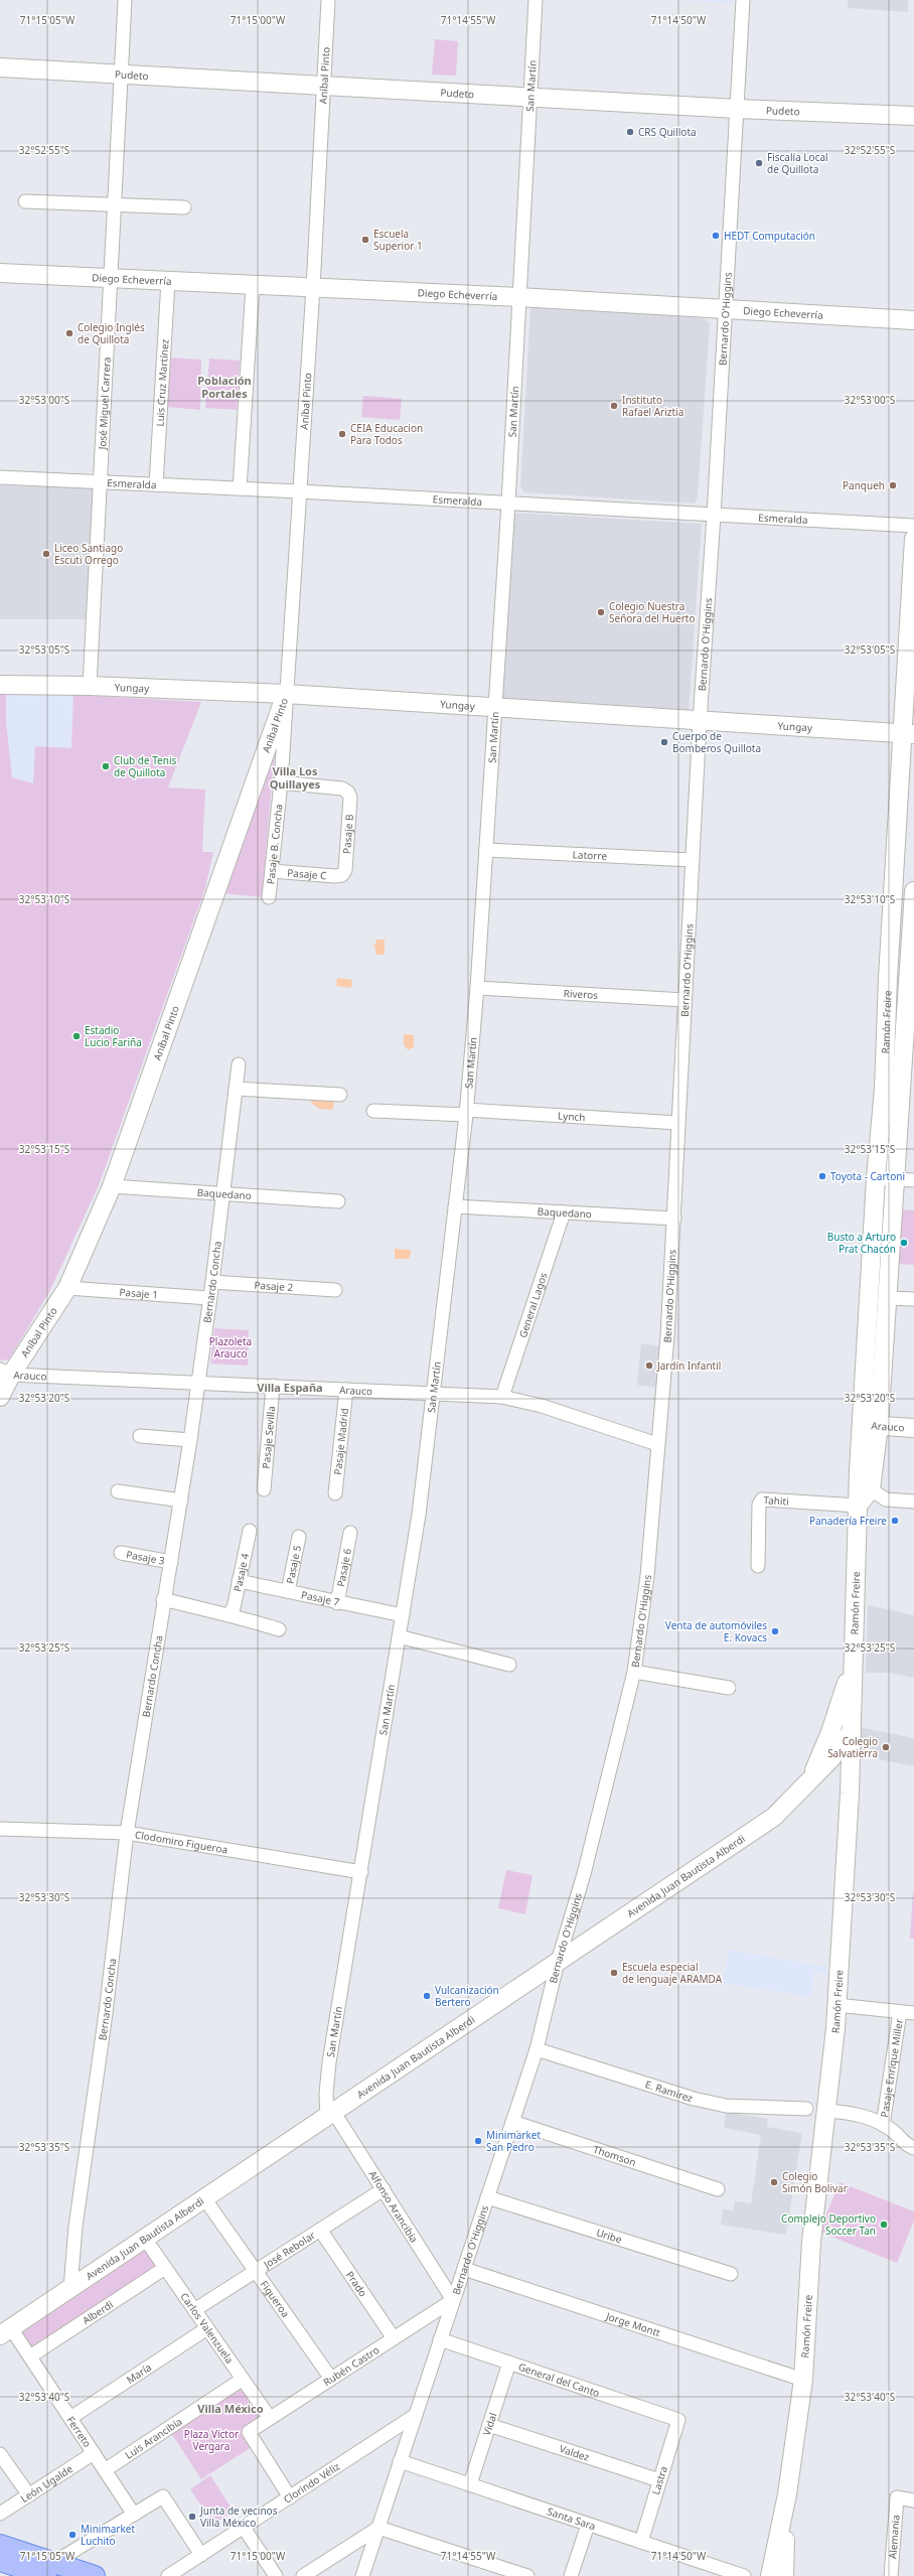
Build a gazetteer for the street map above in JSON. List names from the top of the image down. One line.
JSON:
{"streets":{"main road":["Pudeto","Aníbal Pinto","Diego Echeverría","Yungay","Ramón Freire","Arauco","Avenida Juan Bautista Alberdi"],"street":["San Martín","Bernardo O'Higgins","Luis Cruz Martínez","José Miguel Carrera","Esmeralda","Pasaje B","Pasaje B. Concha","Latorre","Pasaje C","Riveros","Lynch","Baquedano","Bernardo Concha","Pasaje 2","Pasaje 1","General Lagos","Pasaje Sevilla","Pasaje Madrid","Tahiti","Pasaje 3","Pasaje 5","Pasaje 6","Pasaje 4","Pasaje 7","Clodomiro Figueroa","Pasaje Enrique Miller","E. Ramirez","Thomson","Alfonso Arancibia","Uribe","José Rebolar","Prado","Figueroa","Alberdi","Jorge Montt","Carlos Valenzuela","Rubén Castro","María","General del Canto","Vidal","Ferreto","Luis Arancibia","Valdez","Lastra","León Ugalde","Clorindo Véliz","Santa Sara","Alemania"]},"crossings":[["Pudeto","Aníbal Pinto"],["Pudeto","San Martín"],["Pudeto","Bernardo O'Higgins"],["Pudeto","José Miguel Carrera"],["Aníbal Pinto","Diego Echeverría"],["Aníbal Pinto","Esmeralda"],["Aníbal Pinto","Yungay"],["Aníbal Pinto","Pasaje B. Concha"],["Aníbal Pinto","Baquedano"],["Aníbal Pinto","Pasaje 1"],["Aníbal Pinto","Arauco"],["San Martín","Diego Echeverría"],["San Martín","Esmeralda"],["San Martín","Yungay"],["San Martín","Latorre"],["San Martín","Riveros"],["San Martín","Lynch"],["San Martín","Baquedano"],["San Martín","Arauco"],["San Martín","Pasaje 7"],["San Martín","Clodomiro Figueroa"],["San Martín","Avenida Juan Bautista Alberdi"],["San Martín","Alfonso Arancibia"],["Diego Echeverría","Bernardo O'Higgins"],["Diego Echeverría","Luis Cruz Martínez"],["Diego Echeverría","José Miguel Carrera"],["Bernardo O'Higgins","Esmeralda"],["Bernardo O'Higgins","Yungay"],["Bernardo O'Higgins","Latorre"],["Bernardo O'Higgins","Riveros"],["Bernardo O'Higgins","Lynch"],["Bernardo O'Higgins","Baquedano"],["Bernardo O'Higgins","Arauco"],["Bernardo O'Higgins","Avenida Juan Bautista Alberdi"],["Bernardo O'Higgins","E. Ramirez"],["Bernardo O'Higgins","Thomson"],["Bernardo O'Higgins","Alfonso Arancibia"],["Bernardo O'Higgins","Uribe"],["Bernardo O'Higgins","Jorge Montt"],["Bernardo O'Higgins","Rubén Castro"],["Bernardo O'Higgins","General del Canto"],["Bernardo O'Higgins","Clorindo Véliz"],["Bernardo O'Higgins","Santa Sara"],["Luis Cruz Martínez","Esmeralda"],["José Miguel Carrera","Esmeralda"],["José Miguel Carrera","Yungay"],["Yungay","Pasaje B. Concha"],["Yungay","Ramón Freire"],["Pasaje B","Pasaje B. Concha"],["Pasaje B","Pasaje C"],["Pasaje B. Concha","Pasaje C"],["Ramón Freire","Arauco"],["Ramón Freire","Tahiti"],["Ramón Freire","Avenida Juan Bautista Alberdi"],["Ramón Freire","Jorge Montt"],["Baquedano","Bernardo Concha"],["Baquedano","General Lagos"],["Bernardo Concha","Pasaje 2"],["Bernardo Concha","Pasaje 1"],["Bernardo Concha","Arauco"],["Bernardo Concha","Pasaje 3"],["Bernardo Concha","Clodomiro Figueroa"],["Bernardo Concha","Avenida Juan Bautista Alberdi"],["General Lagos","Arauco"],["Arauco","Pasaje Sevilla"],["Arauco","Pasaje Madrid"],["Pasaje 5","Pasaje 7"],["Pasaje 6","Pasaje 7"],["Pasaje 4","Pasaje 7"],["Avenida Juan Bautista Alberdi","Alfonso Arancibia"],["Avenida Juan Bautista Alberdi","Figueroa"],["Avenida Juan Bautista Alberdi","Carlos Valenzuela"],["Avenida Juan Bautista Alberdi","Ferreto"],["Alfonso Arancibia","José Rebolar"],["Alfonso Arancibia","Rubén Castro"],["José Rebolar","Prado"],["José Rebolar","Figueroa"],["José Rebolar","Carlos Valenzuela"],["Prado","Rubén Castro"],["Figueroa","Rubén Castro"],["Alberdi","Carlos Valenzuela"],["Alberdi","Ferreto"],["Carlos Valenzuela","Rubén Castro"],["Carlos Valenzuela","María"],["Carlos Valenzuela","Luis Arancibia"],["Rubén Castro","Clorindo Véliz"],["María","Ferreto"],["General del Canto","Vidal"],["General del Canto","Lastra"],["Vidal","Valdez"],["Vidal","Santa Sara"],["Ferreto","Luis Arancibia"],["Ferreto","León Ugalde"],["Valdez","Lastra"],["Lastra","Santa Sara"]],"districts":["Población Portales","Villa Los Quillayes","Villa España","Villa México"],"parks":["Plazoleta Arauco","Plaza Víctor Vergara"],"places":["CRS Quillota","Fiscalía Local de Quillota","HEDT Computación","Escuela Superior 1","Colegio Inglés de Quillota","Instituto Rafael Ariztia","CEIA Educacion Para Todos","Panqueh","Liceo Santiago Escuti Orrego","Colegio Nuestra Señora del Huerto","Cuerpo de Bomberos Quillota","Club de Tenis de Quillota","Estadio Lucio Fariña","Toyota - Cartoni","Busto a Arturo Prat Chacón","Jardín Infantil","Panadería Freire","Venta de automóviles E. Kovacs","Colegio Salvatierra","Escuela especial de lenguaje ARAMDA","Vulcanización Bertero","Minimarket San Pedro","Colegio Simón Bolivar","Complejo Deportivo Soccer Tan","Junta de vecinos Villa México","Minimarket Luchito"],"coordinates":["71°15'05\"W","71°15'00\"W","71°14'55\"W","71°14'50\"W","32°52'55\"S","32°53'00\"S","32°53'05\"S","32°53'10\"S","32°53'15\"S","32°53'20\"S","32°53'25\"S","32°53'30\"S","32°53'35\"S","32°53'40\"S"]}
